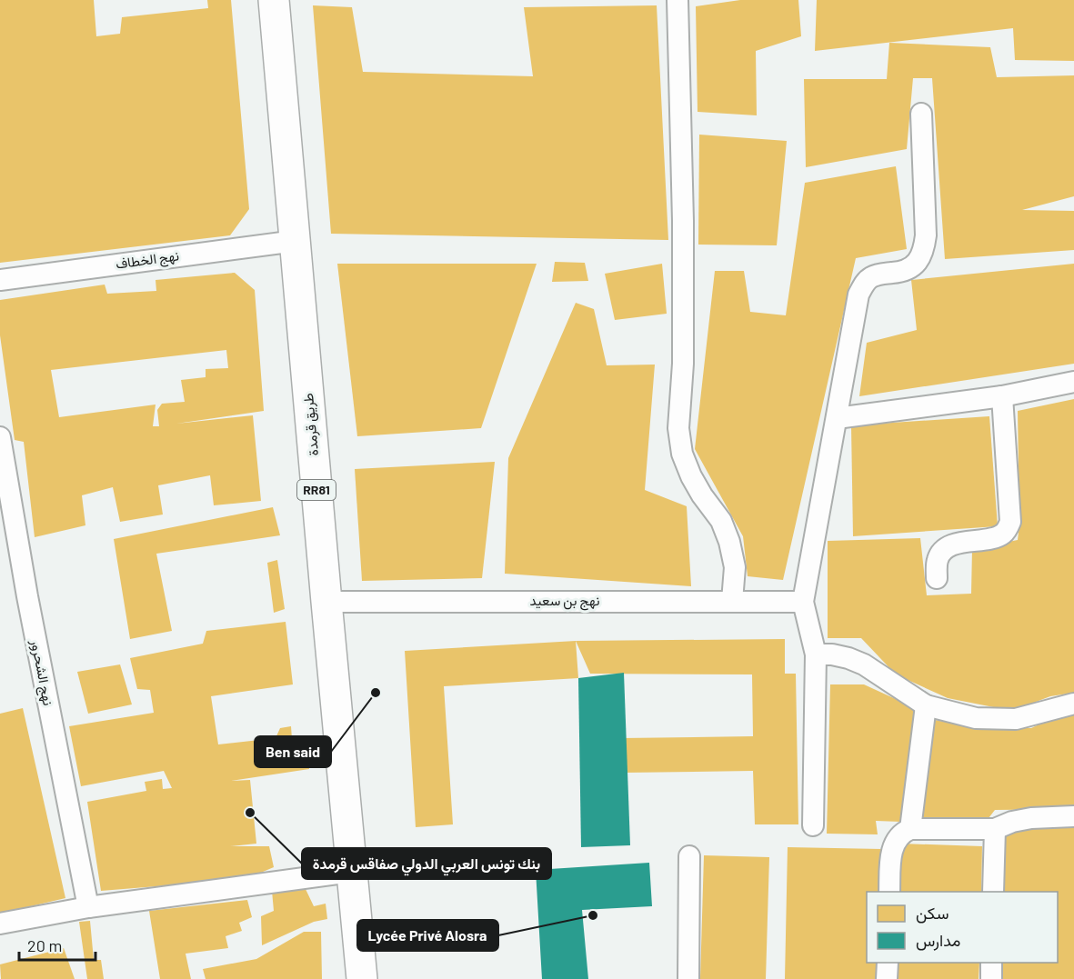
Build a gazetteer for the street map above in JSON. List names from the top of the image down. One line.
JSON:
{"streets":{"main road":["طريق قرمدة","RR81"],"street":["نهج الخطاف","نهج بن سعيد","نهج الشحرور"]},"crossings":[["نهج الخطاف","طريق قرمدة"],["طريق قرمدة","نهج بن سعيد"]],"places":["Ben said","بنك تونس العربي الدولي صفاقس قرمدة","Lycée Privé Alosra"],"legend":["سكن","مدارس"],"scale_bar":"20 m"}
